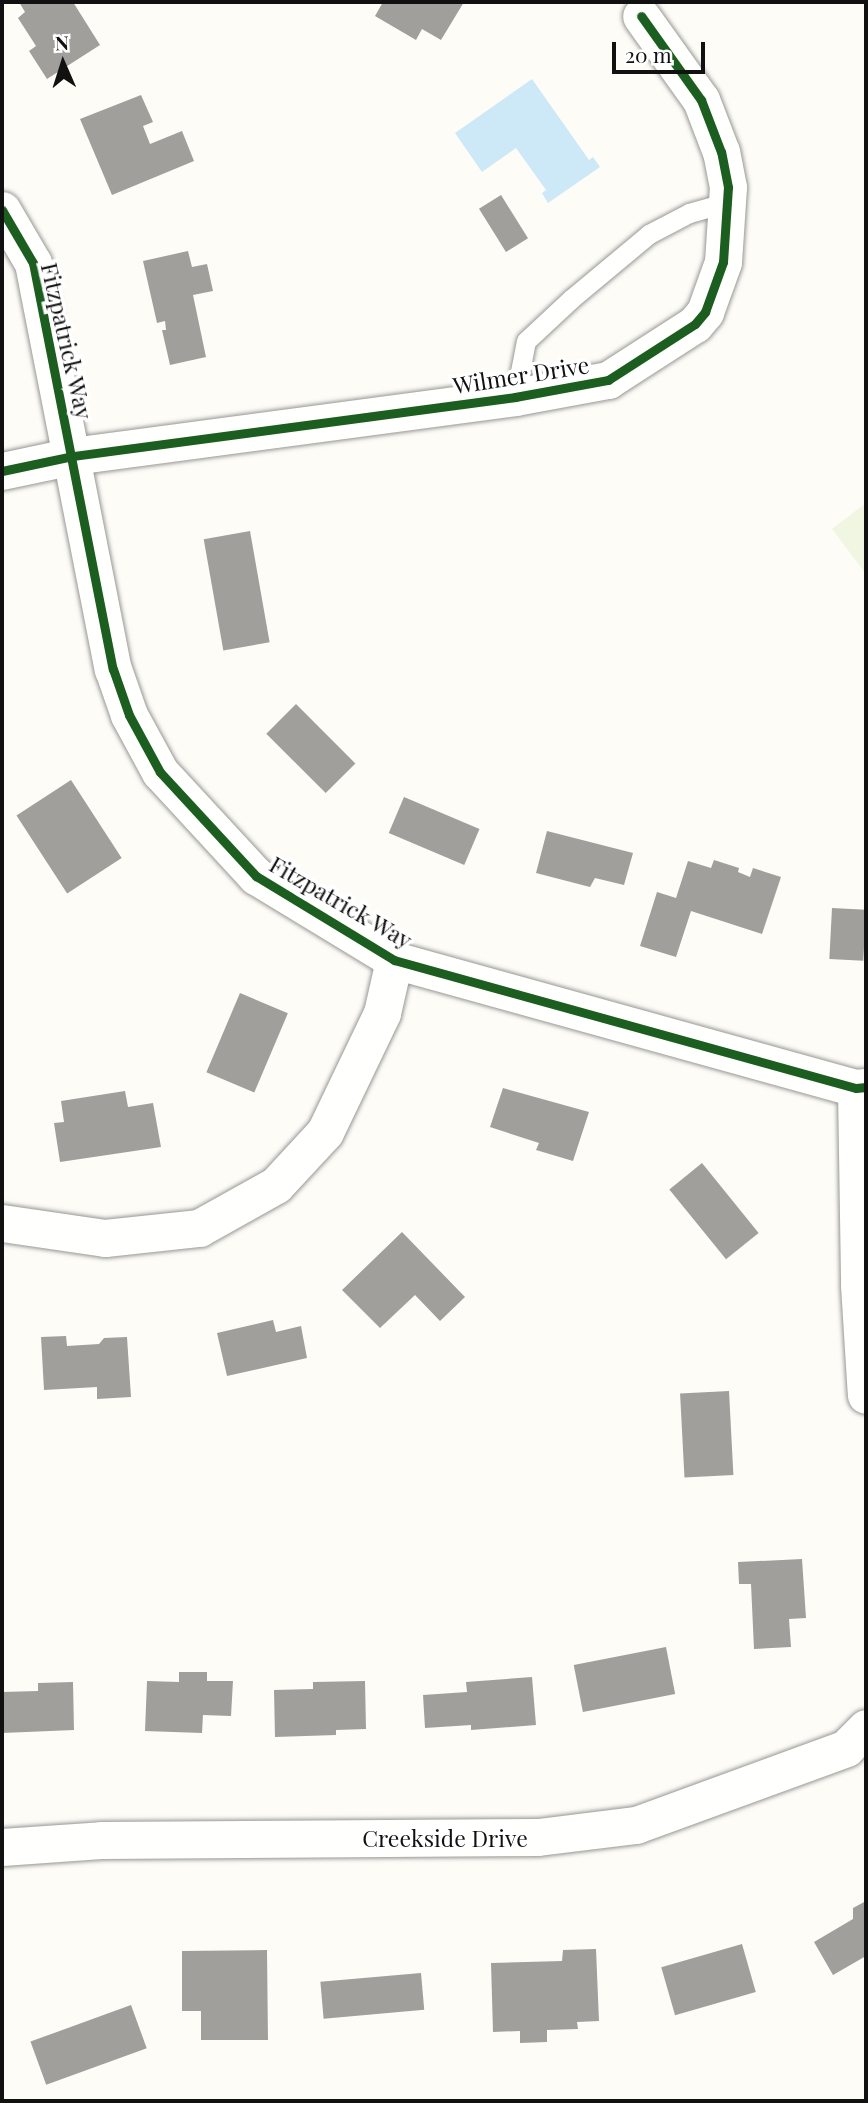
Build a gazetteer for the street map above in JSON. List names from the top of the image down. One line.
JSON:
{"streets":{"street":["Fitzpatrick Way","Wilmer Drive","Creekside Drive"]},"crossings":[["Fitzpatrick Way","Wilmer Drive"]],"scale_bar":"20 m","north":"top"}
